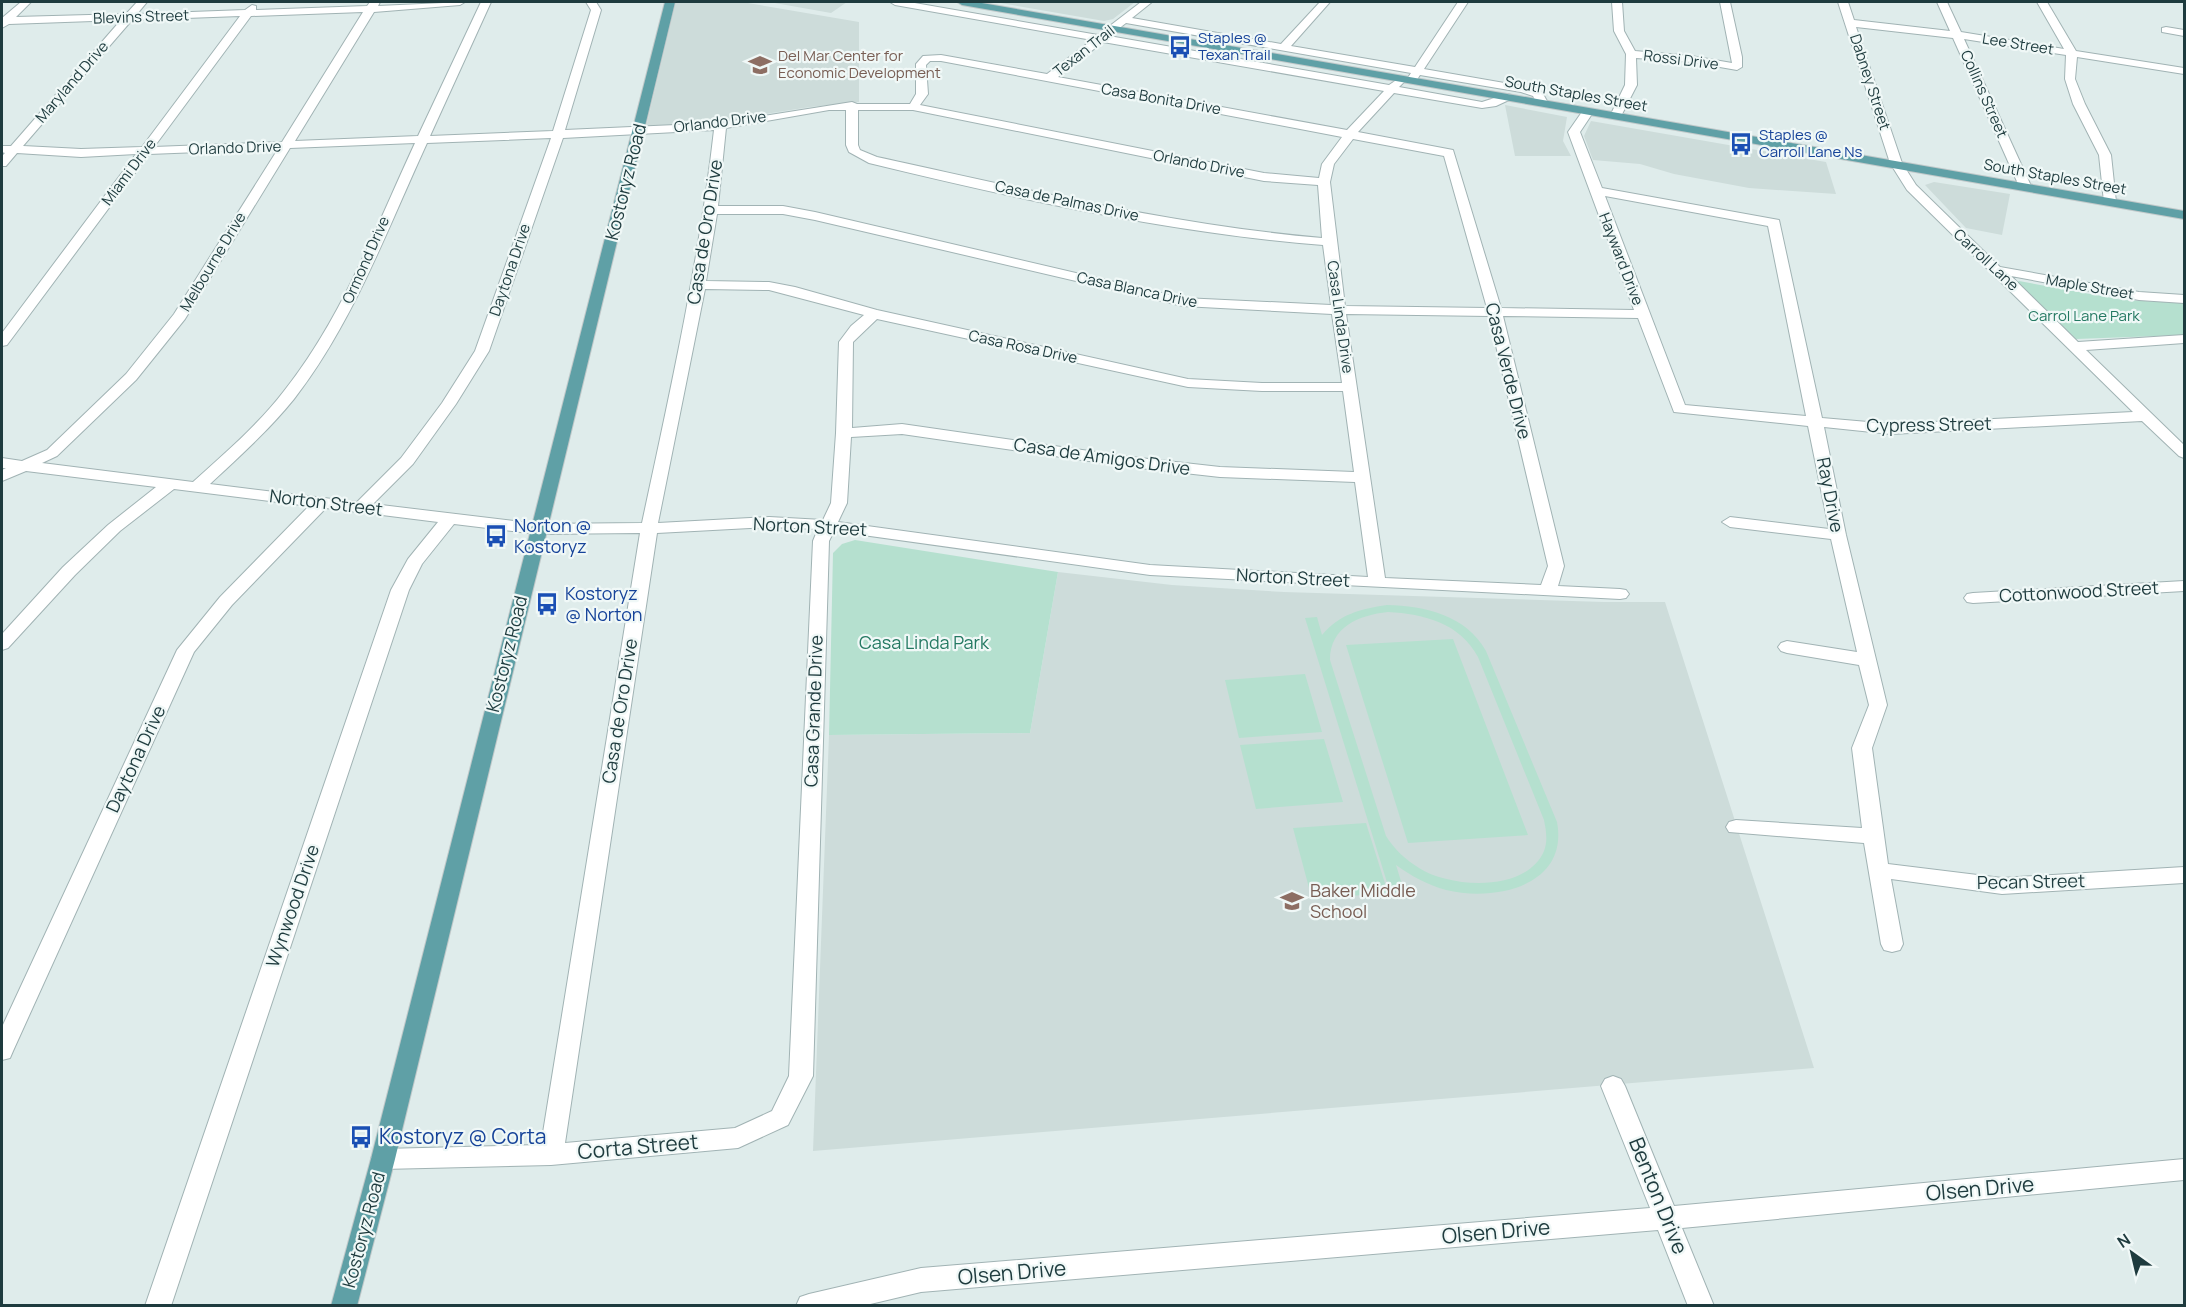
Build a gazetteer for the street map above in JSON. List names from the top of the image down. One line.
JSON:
{"streets":{"main road":["South Staples Street","Kostoryz Road"],"street":["Blevins Street","Lee Street","Texan Trail","Rossi Drive","Maryland Drive","Dabney Street","Collins Street","Casa Bonita Drive","Orlando Drive","Miami Drive","Casa de Palmas Drive","Casa de Oro Drive","Hayward Drive","Ormond Drive","Carroll Lane","Melbourne Drive","Daytona Drive","Maple Street","Casa Blanca Drive","Casa Linda Drive","Casa Rosa Drive","Casa Verde Drive","Cypress Street","Casa de Amigos Drive","Ray Drive","Norton Street","Cottonwood Street","Casa Grande Drive","Pecan Street","Wynwood Drive","Corta Street","Olsen Drive","Benton Drive"]},"crossings":[["Blevins Street","Maryland Drive"],["Blevins Street","Miami Drive"],["Blevins Street","Melbourne Drive"],["Lee Street","Dabney Street"],["Lee Street","Collins Street"],["Texan Trail","South Staples Street"],["Texan Trail","Casa Bonita Drive"],["Maryland Drive","Orlando Drive"],["Dabney Street","South Staples Street"],["Dabney Street","Carroll Lane"],["South Staples Street","Collins Street"],["South Staples Street","Hayward Drive"],["South Staples Street","Carroll Lane"],["South Staples Street","Casa Linda Drive"],["Casa Bonita Drive","Orlando Drive"],["Casa Bonita Drive","Casa Linda Drive"],["Casa Bonita Drive","Casa Verde Drive"],["Orlando Drive","Miami Drive"],["Orlando Drive","Kostoryz Road"],["Orlando Drive","Casa de Palmas Drive"],["Orlando Drive","Casa de Oro Drive"],["Orlando Drive","Ormond Drive"],["Orlando Drive","Melbourne Drive"],["Orlando Drive","Daytona Drive"],["Orlando Drive","Casa Linda Drive"],["Kostoryz Road","Norton Street"],["Kostoryz Road","Corta Street"],["Casa de Palmas Drive","Casa Linda Drive"],["Casa de Oro Drive","Casa Blanca Drive"],["Casa de Oro Drive","Casa Rosa Drive"],["Casa de Oro Drive","Norton Street"],["Casa de Oro Drive","Corta Street"],["Hayward Drive","Casa Blanca Drive"],["Hayward Drive","Cypress Street"],["Hayward Drive","Ray Drive"],["Ormond Drive","Norton Street"],["Carroll Lane","Maple Street"],["Carroll Lane","Cypress Street"],["Melbourne Drive","Norton Street"],["Daytona Drive","Norton Street"],["Casa Blanca Drive","Casa Linda Drive"],["Casa Blanca Drive","Casa Verde Drive"],["Casa Linda Drive","Casa Rosa Drive"],["Casa Linda Drive","Casa de Amigos Drive"],["Casa Linda Drive","Norton Street"],["Casa Rosa Drive","Casa Grande Drive"],["Casa Verde Drive","Norton Street"],["Cypress Street","Ray Drive"],["Casa de Amigos Drive","Casa Grande Drive"],["Ray Drive","Pecan Street"],["Norton Street","Casa Grande Drive"],["Norton Street","Wynwood Drive"],["Casa Grande Drive","Corta Street"],["Olsen Drive","Benton Drive"]],"parks":["Carrol Lane Park","Casa Linda Park"],"places":{"bus stop":["Staples @ Texan Trail","Staples @ Carroll Lane Ns","Norton @ Kostoryz","Kostoryz @ Norton","Kostoryz @ Corta"],"school or university":["Del Mar Center for Economic Development","Baker Middle School"]},"north":"top left"}
